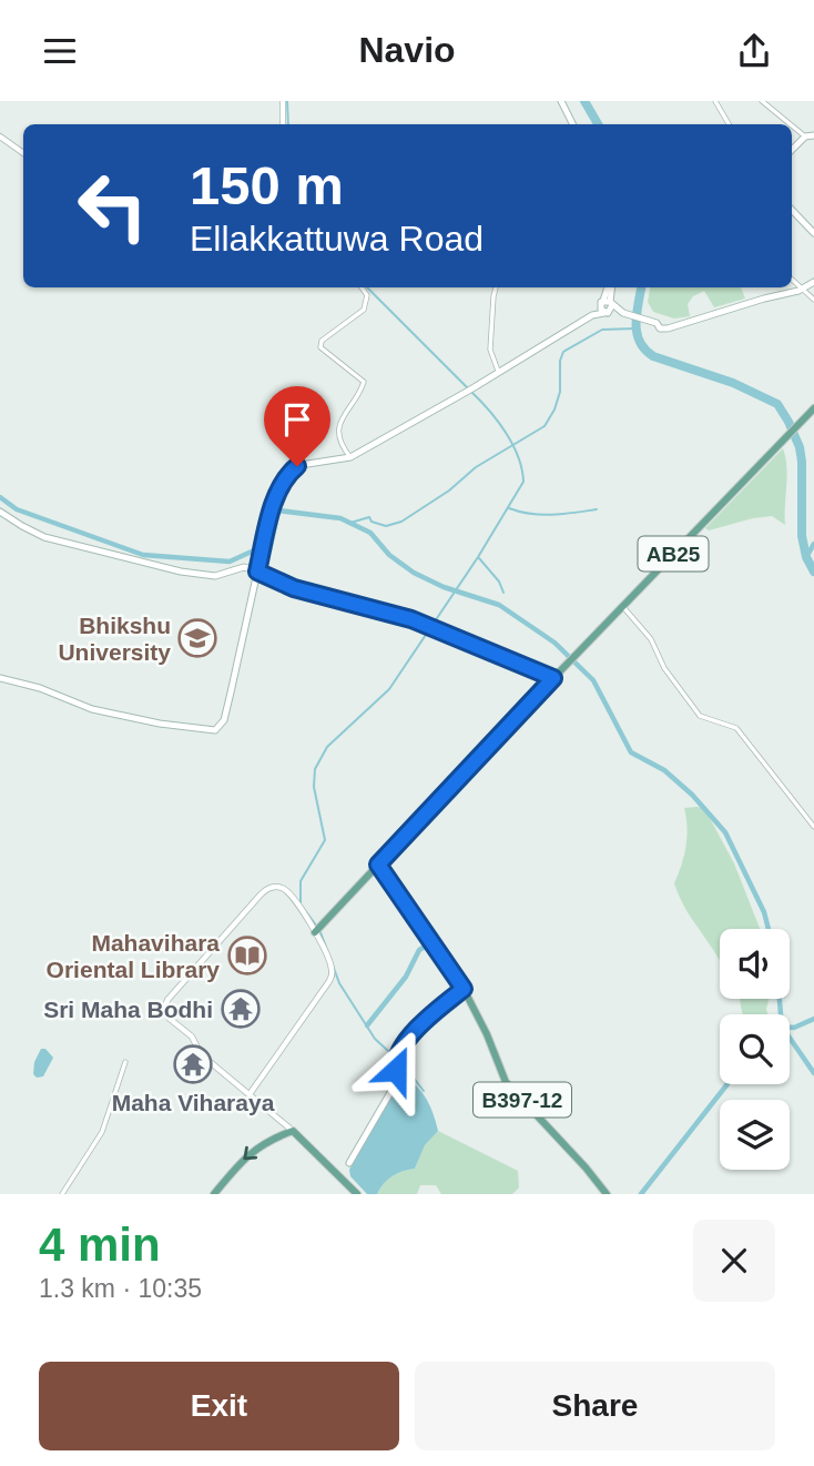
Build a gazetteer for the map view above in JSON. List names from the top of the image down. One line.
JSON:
{"streets":{"main road":["AB25","B397-12"]},"crossings":[["AB25","B397-12"]],"places":{"school or university":["Bhikshu University"],"library":["Mahavihara Oriental Library"],"temple":["Sri Maha Bodhi","Maha Viharaya"]},"page":{"header":"Navio","turn":["150 m","Ellakkattuwa Road"],"heading":["4 min","1.3 km · 10:35"],"buttons":["Exit","Share"]}}
